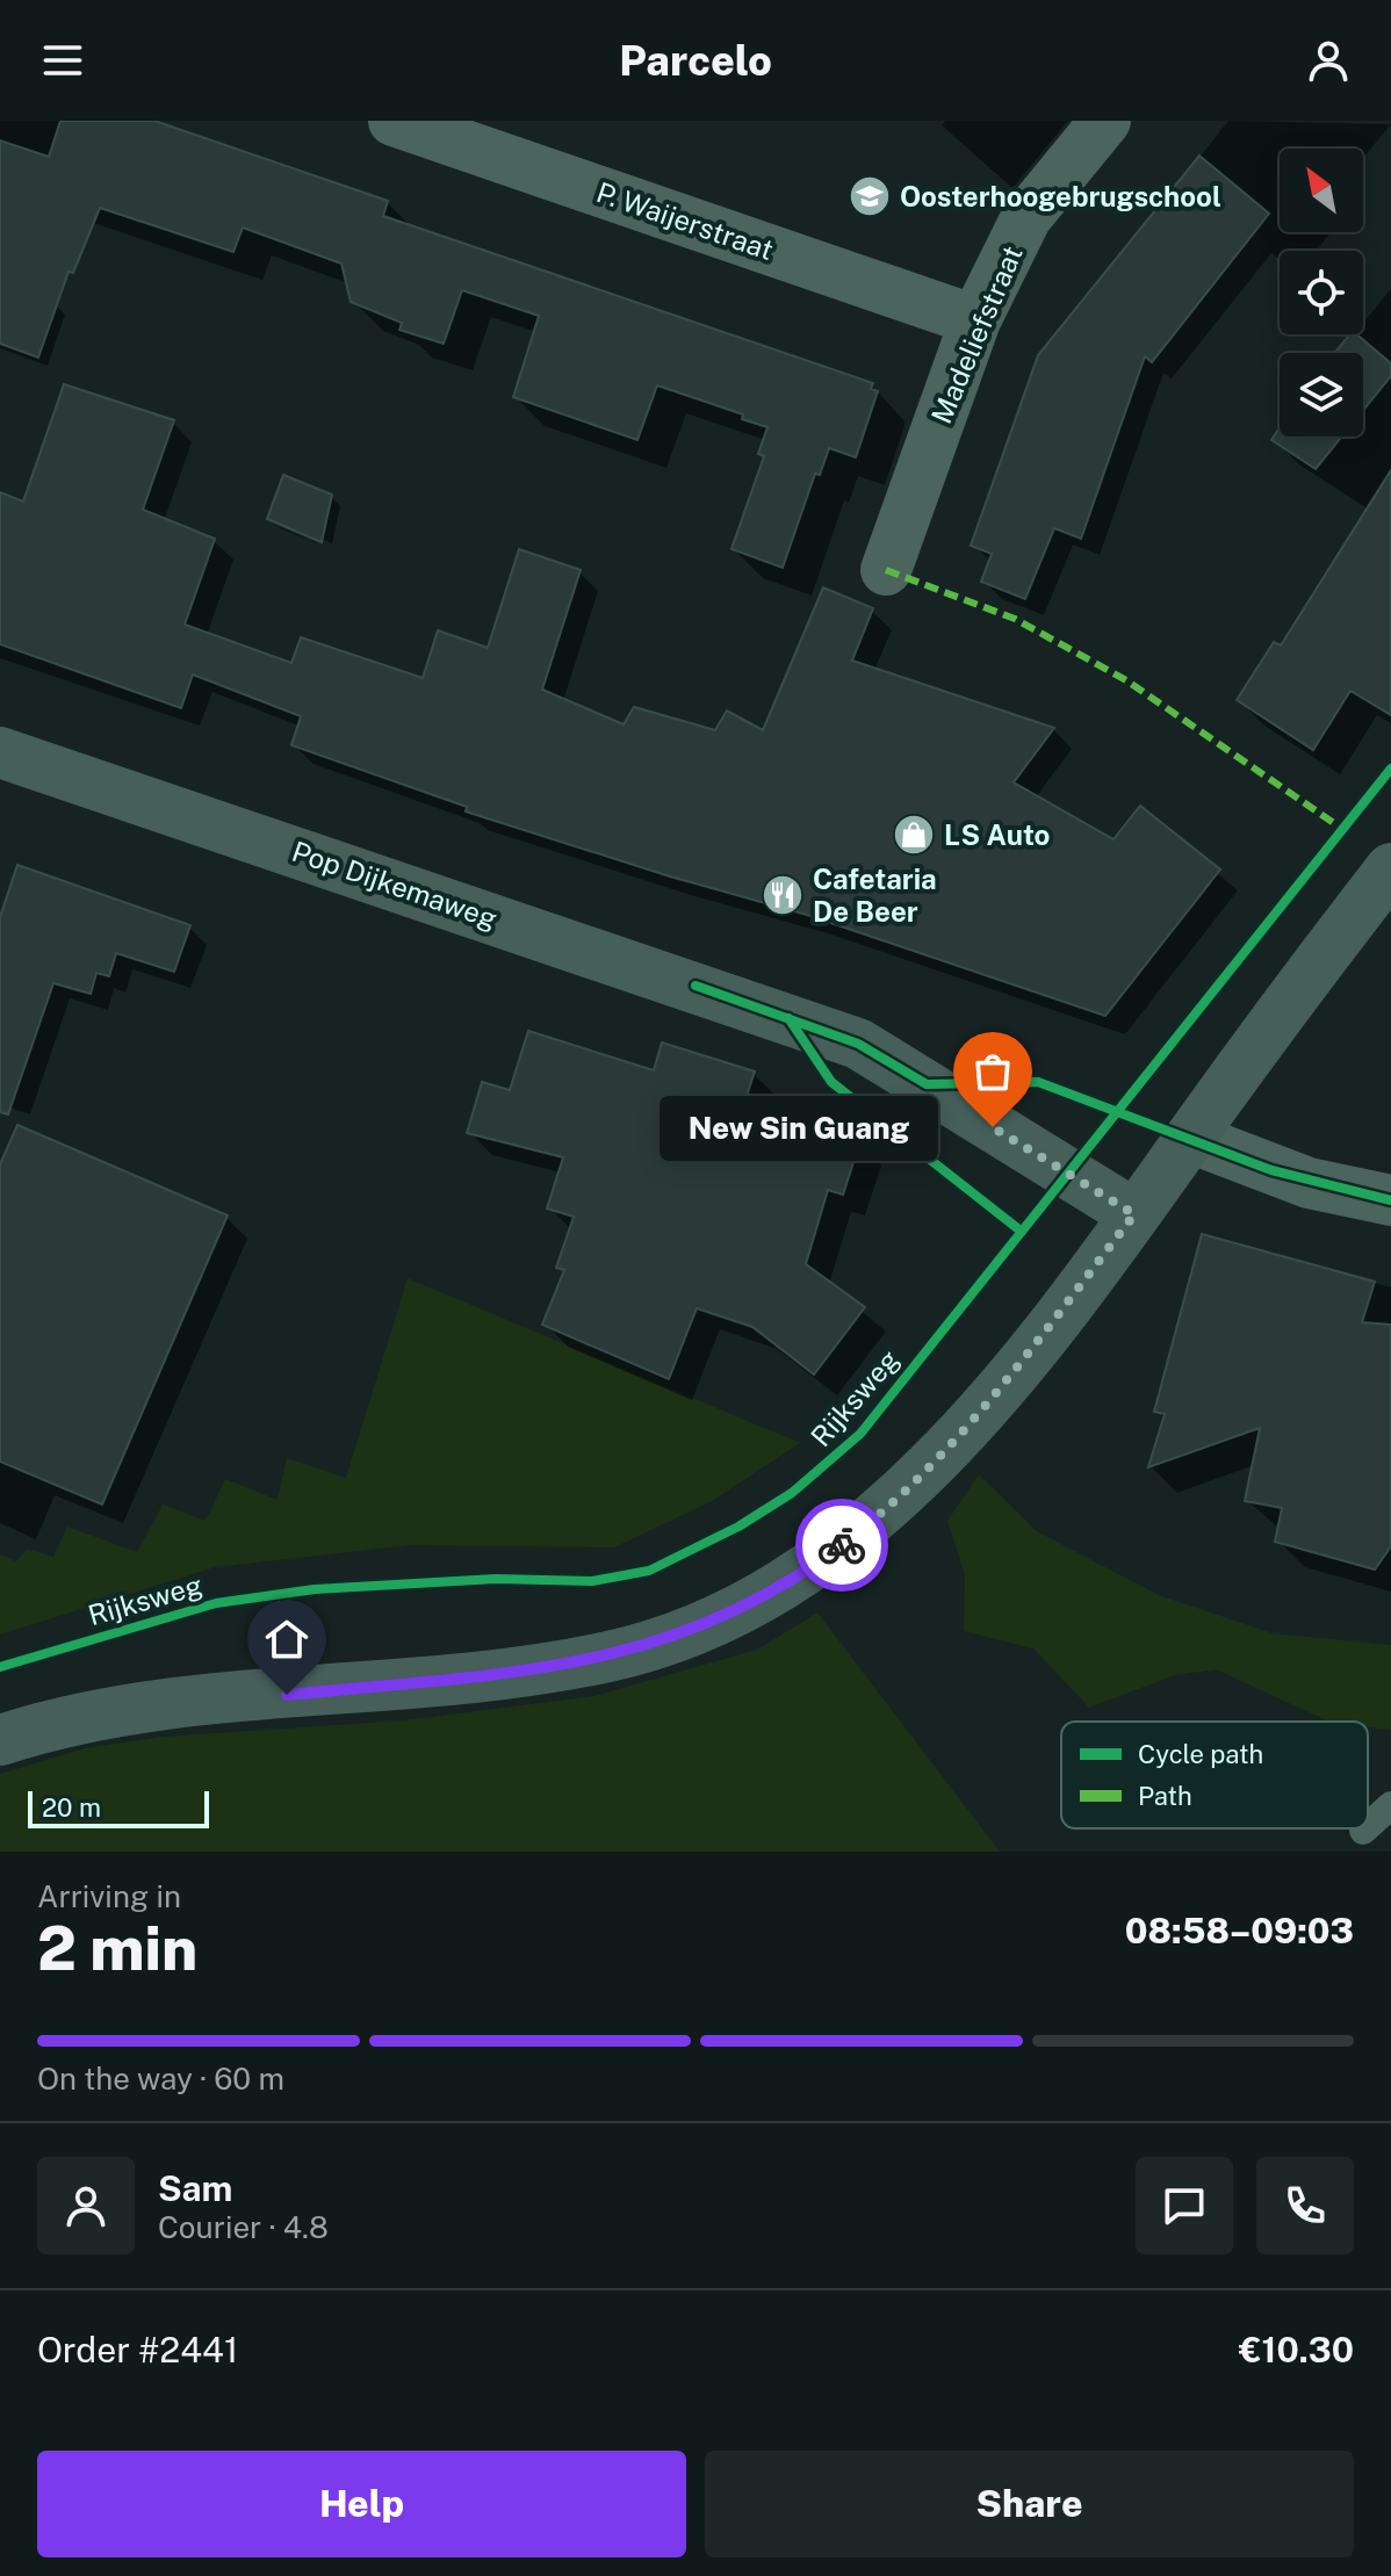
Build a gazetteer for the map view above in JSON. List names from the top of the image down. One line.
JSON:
{"streets":{"main road":["Pop Dijkemaweg"],"street":["P. Waijerstraat","Madeliefstraat"],"cycle path":["Rijksweg"]},"crossings":[["P. Waijerstraat","Madeliefstraat"]],"places":{"school or university":["Oosterhoogebrugschool"],"shop":["LS Auto"],"restaurant":["Cafetaria De Beer"],"other":["New Sin Guang"]},"legend":["Cycle path","Path"],"scale_bar":"20 m","north":"top left","page":{"header":"Parcelo","bubble":"New Sin Guang","scale":"20 m","heading":["2 min","Arriving in","08:58–09:03"],"panel":["Sam","Courier · 4.8","Order #2441","€10.30"],"bar":"On the way · 60 m","buttons":["Help","Share"]}}
